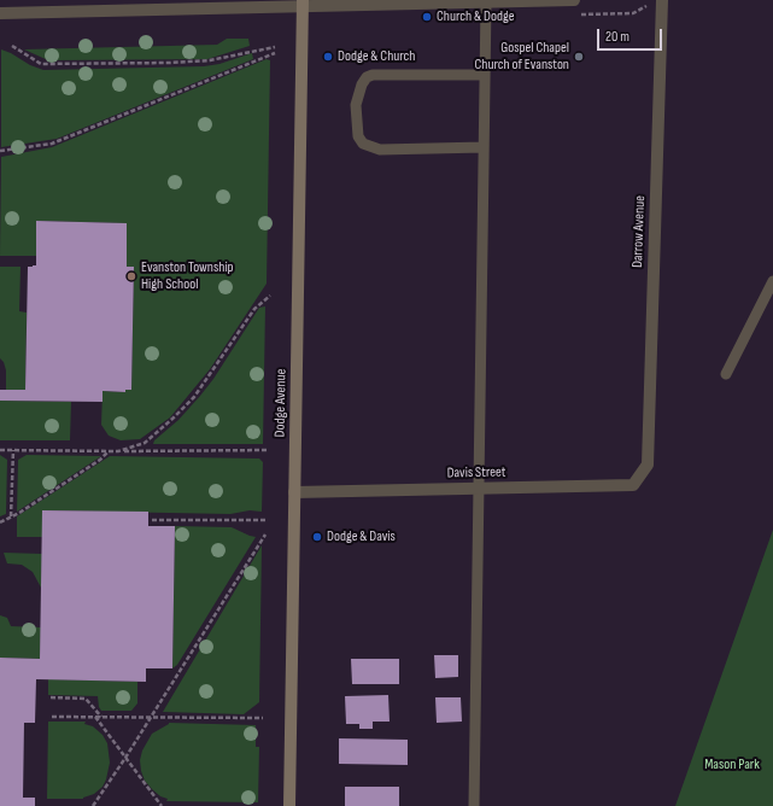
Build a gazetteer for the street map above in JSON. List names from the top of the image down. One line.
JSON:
{"streets":{"main road":["Dodge Avenue"],"street":["Darrow Avenue","Davis Street"]},"crossings":[["Darrow Avenue","Davis Street"],["Dodge Avenue","Davis Street"]],"parks":["Mason Park"],"places":["Church & Dodge","Dodge & Church","Gospel Chapel Church of Evanston","Evanston Township High School","Dodge & Davis"],"scale_bar":"20 m"}
